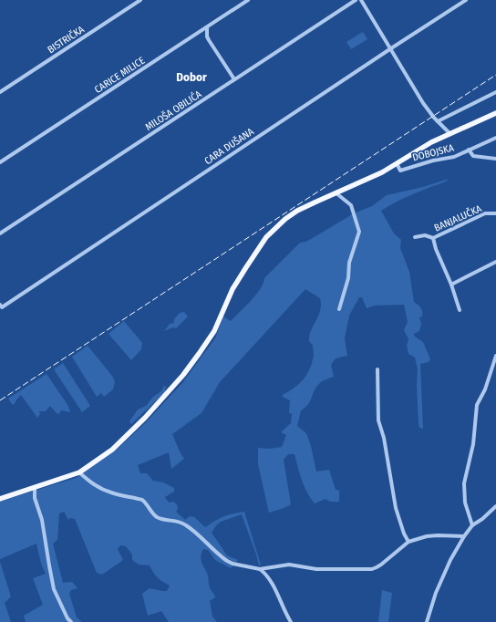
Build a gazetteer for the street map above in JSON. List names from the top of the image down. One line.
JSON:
{"streets":{"street":["BISTRIČKA","CARICE MILICE","MILOŠA OBILIĆA","CARA DUŠANA","DOBOJSKA","BANJALUČKA"]},"districts":["Dobor"]}
